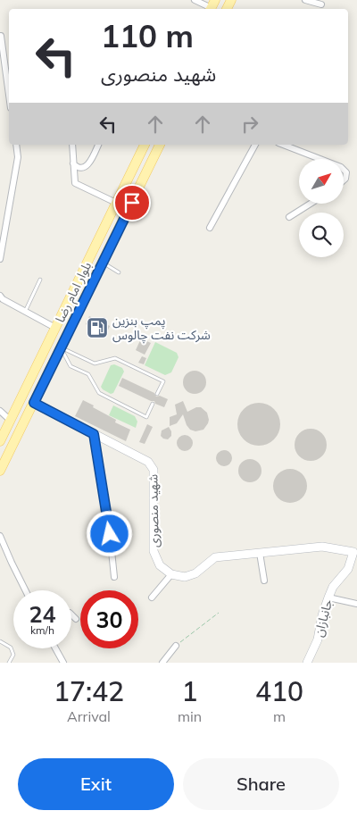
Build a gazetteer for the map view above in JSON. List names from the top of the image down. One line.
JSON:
{"streets":{"main road":["بلوار امام رضا"],"street":["شهید منصوری","جانبازان"]},"crossings":[["بلوار امام رضا","شهید منصوری"]],"places":{"fuel station":["پمپ بنزین شرکت نفت چالوس"]},"north":"top right","page":{"turn":["110 m","شهید منصوری"],"speed":"24 km/h","limit":"30","eta":["17:42","Arrival","1","min","410","m"],"buttons":["Exit","Share"]}}
